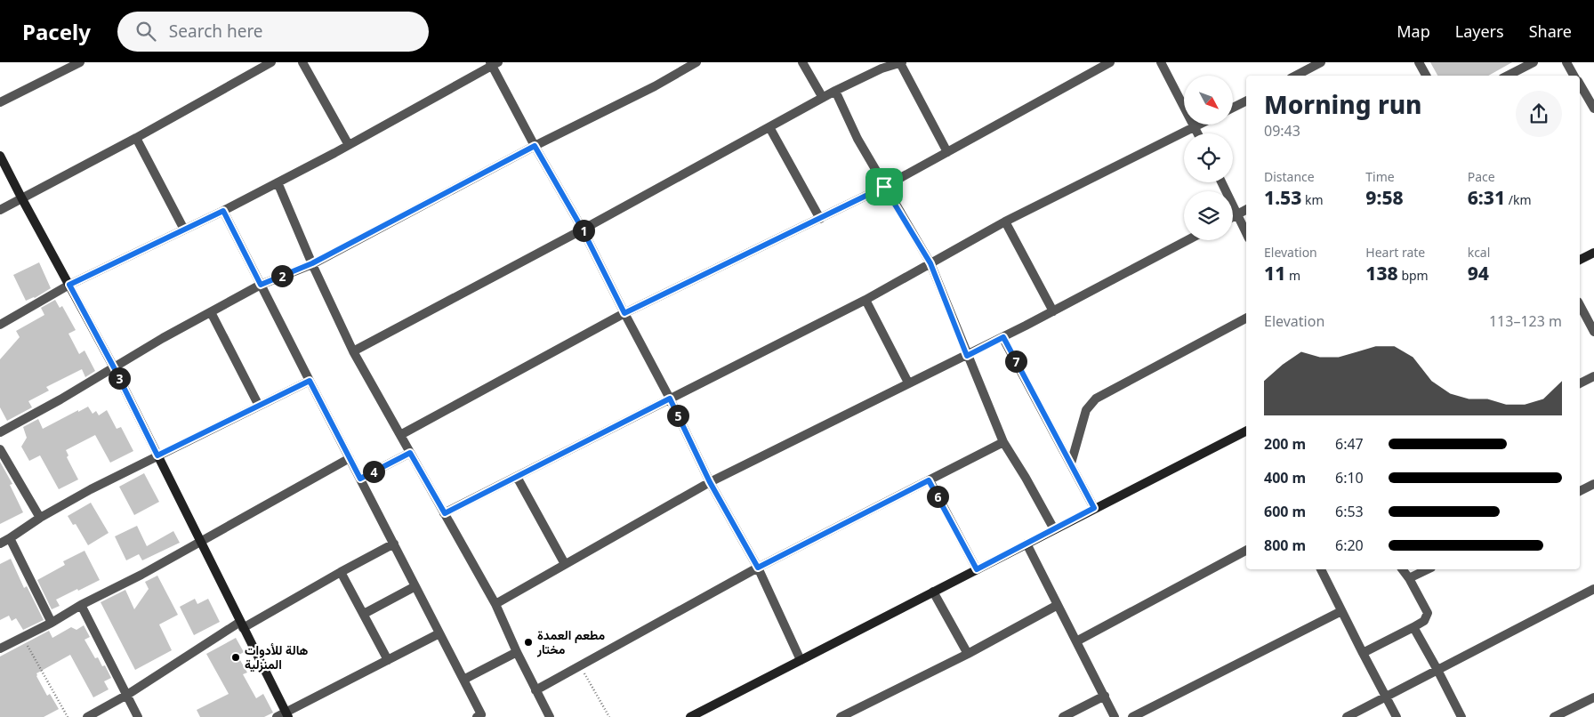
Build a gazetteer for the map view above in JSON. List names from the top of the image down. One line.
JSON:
{"places":["مطعم العمدة مختار","هالة للأدوات المنزلية"],"north":"bottom right","page":{"header":"Pacely","search":"Search here","nav":["Map","Layers","Share"],"heading":["Morning run","09:43"],"stats":[["Distance","1.53 km"],["Time","9:58"],["Pace","6:31 /km"],["Elevation","11 m"],["Heart rate","138 bpm"],["kcal","94"]],"pins":["1","2","7","3","5","4","6"],"chart":["Elevation","113–123 m"],"list":[{"name":"200 m","note":"6:47"},{"name":"400 m","note":"6:10"},{"name":"600 m","note":"6:53"},{"name":"800 m","note":"6:20"}]}}
